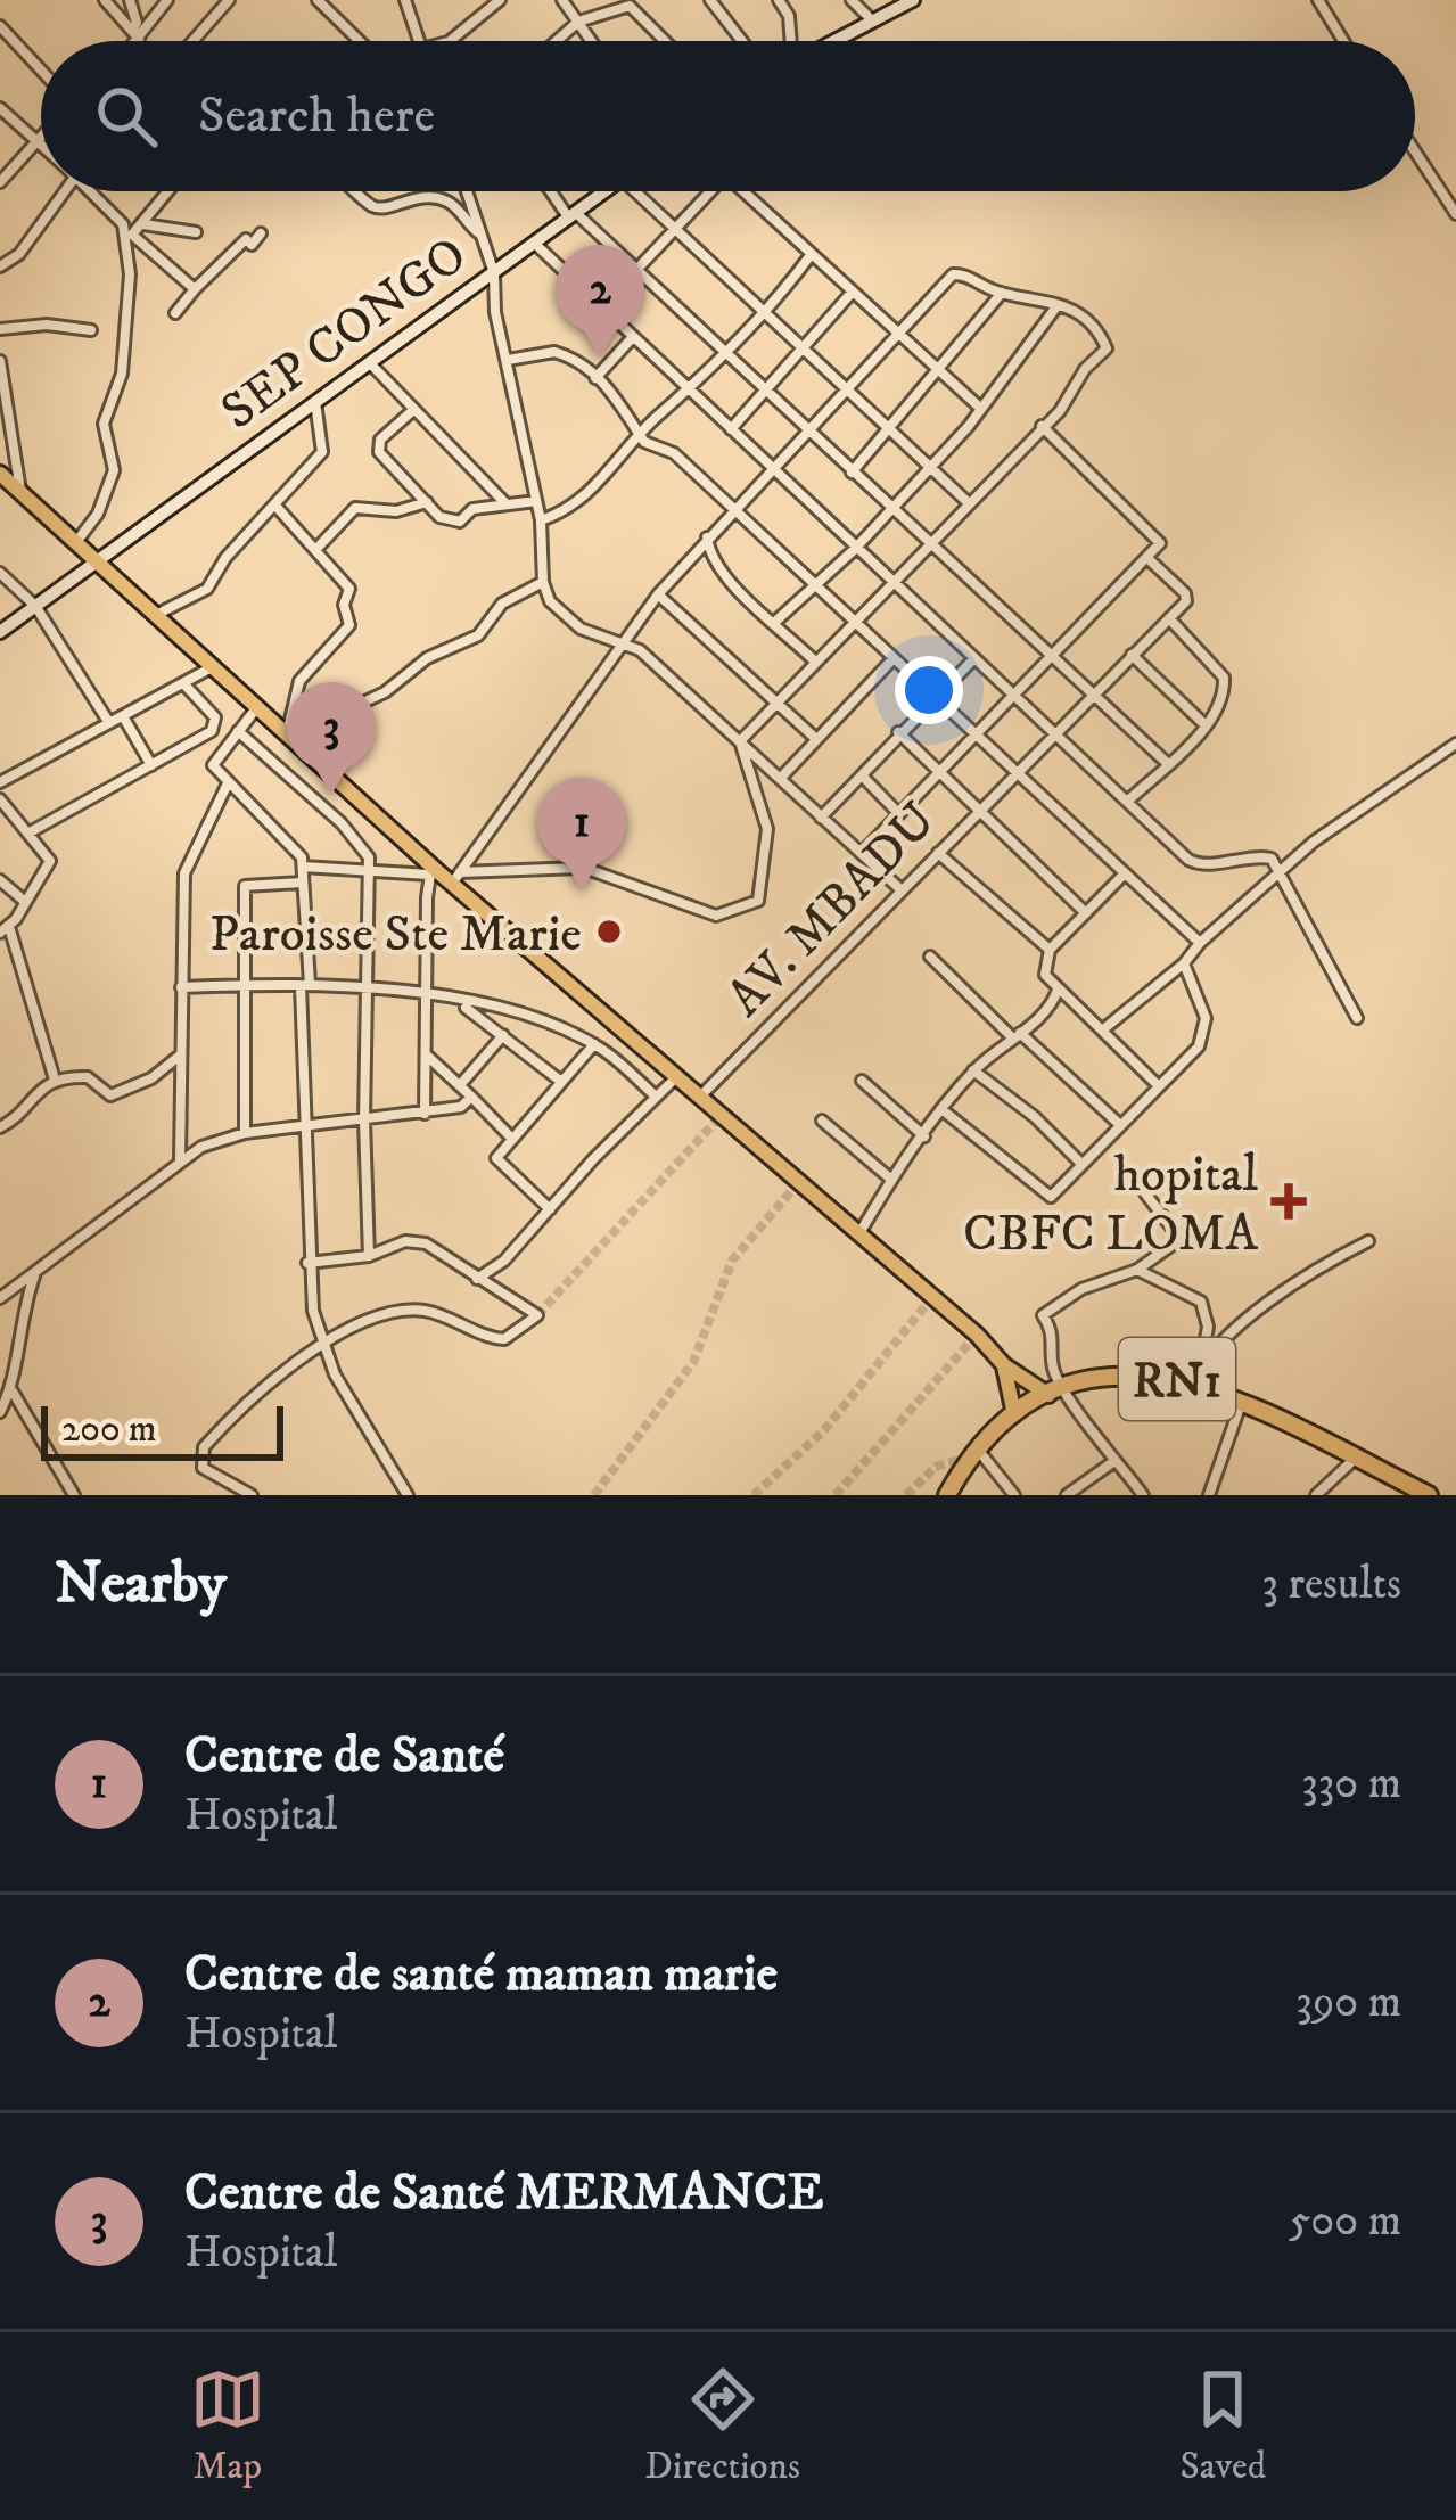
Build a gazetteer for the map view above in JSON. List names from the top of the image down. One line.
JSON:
{"streets":{"highway":["RN1"],"street":["SEP CONGO","AV. MBADU"]},"places":{"other":["Paroisse Ste Marie"],"health":["hopital CBFC LOMA"]},"scale_bar":"200 m","page":{"search":"Search here","pins":["2","3","1"],"scale":"200 m","heading":["Nearby","3 results"],"list":[{"mark":"1","name":"Centre de Santé","note":"Hospital","value":"330 m"},{"mark":"2","name":"Centre de santé maman marie","note":"Hospital","value":"390 m"},{"mark":"3","name":"Centre de Santé MERMANCE","note":"Hospital","value":"500 m"}],"nav":["Map","Directions","Saved"]}}
